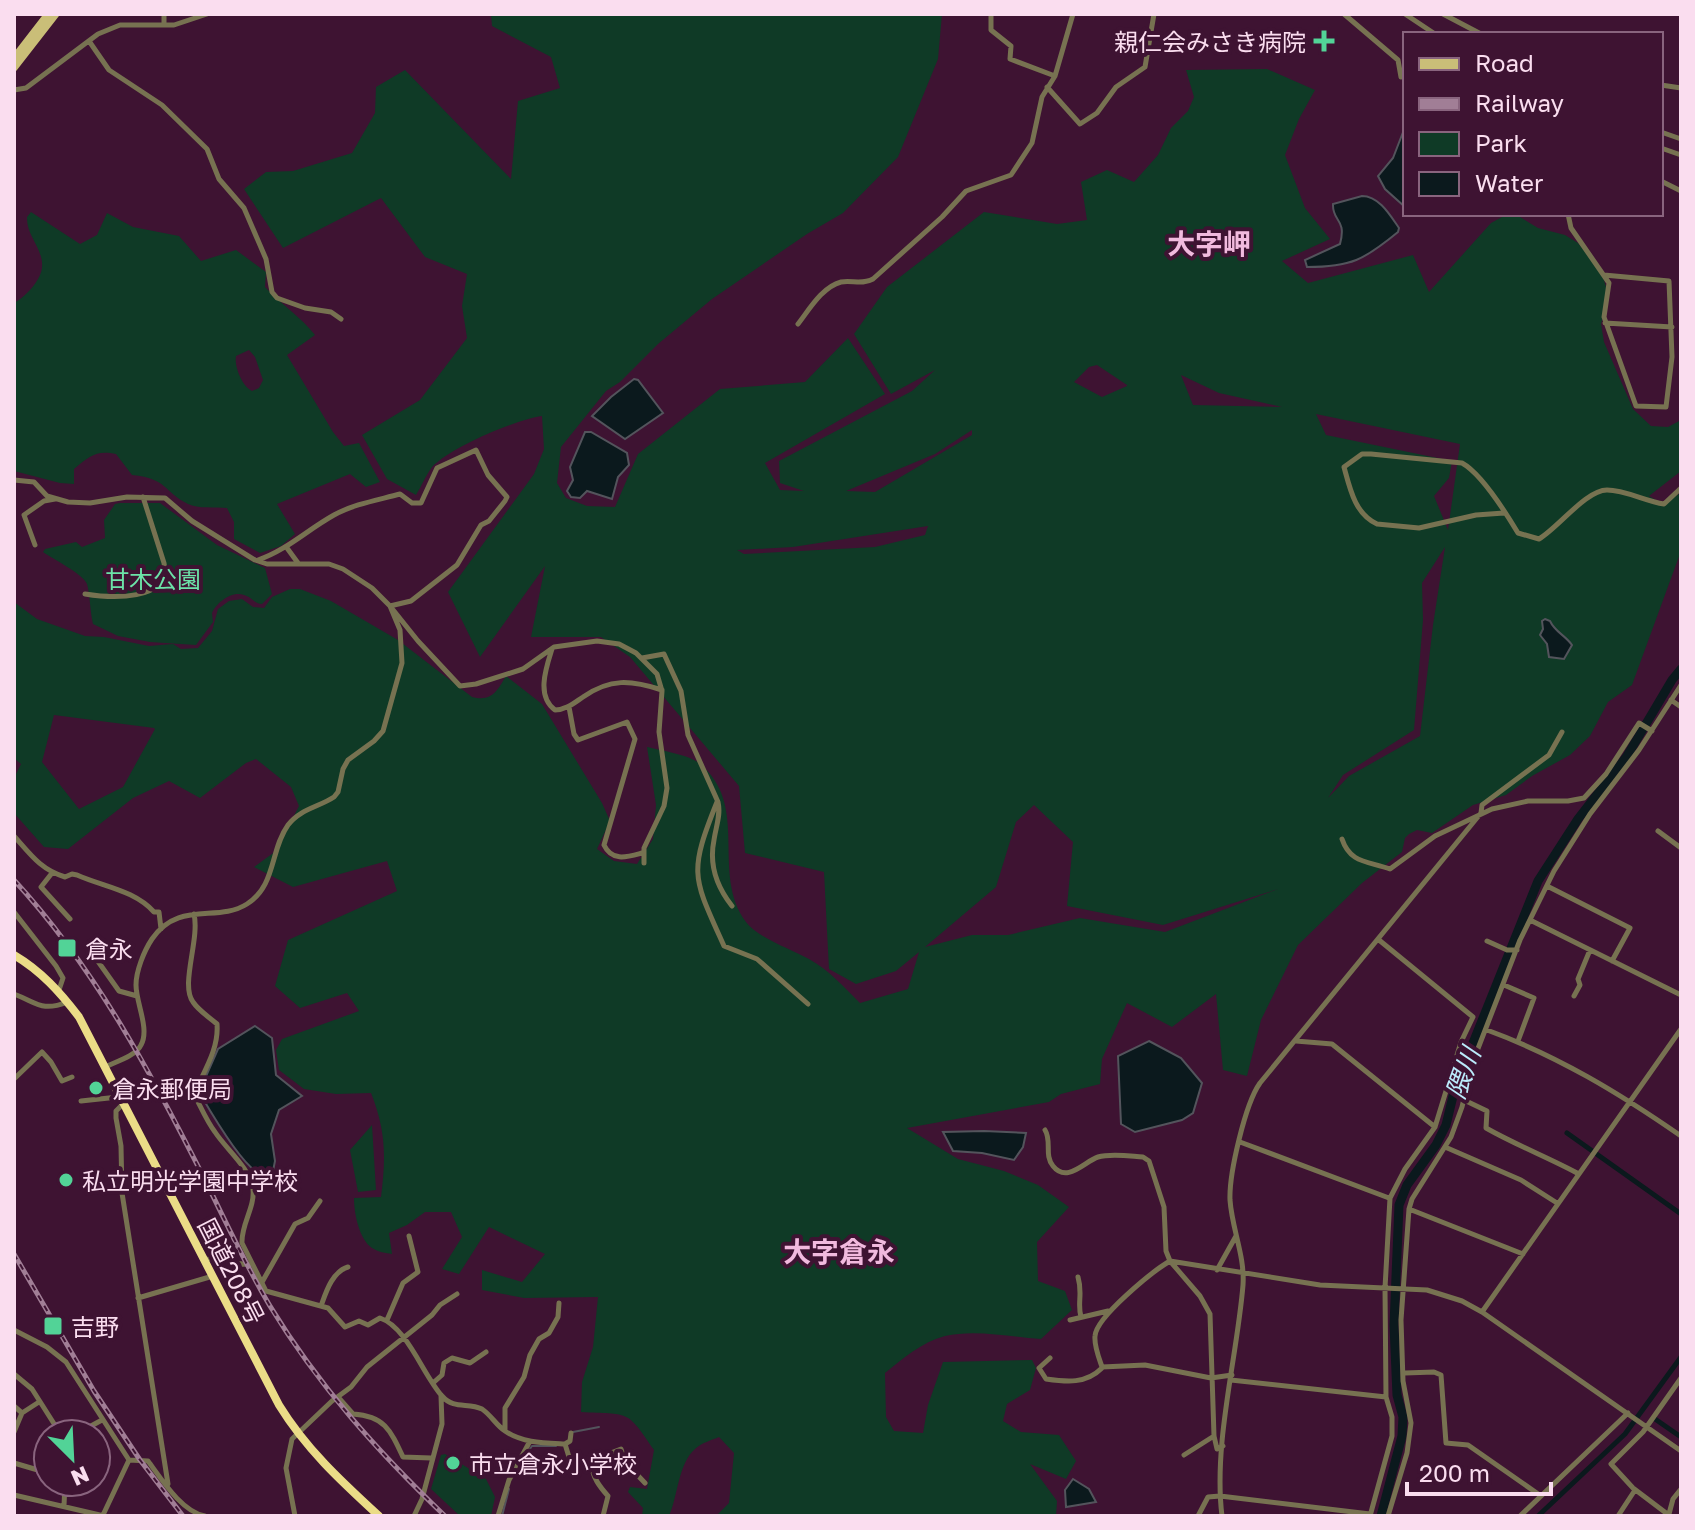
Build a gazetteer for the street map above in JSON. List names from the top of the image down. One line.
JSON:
{"streets":{"highway":["国道208号"]},"districts":["大字岬","大字倉永"],"water":["隈川"],"parks":["甘木公園"],"places":{"health":["親仁会みさき病院"],"transit":["倉永","吉野"],"other":["倉永郵便局","私立明光学園中学校","市立倉永小学校"]},"legend":["Road","Railway","Park","Water"],"scale_bar":"200 m","north":"bottom right"}
